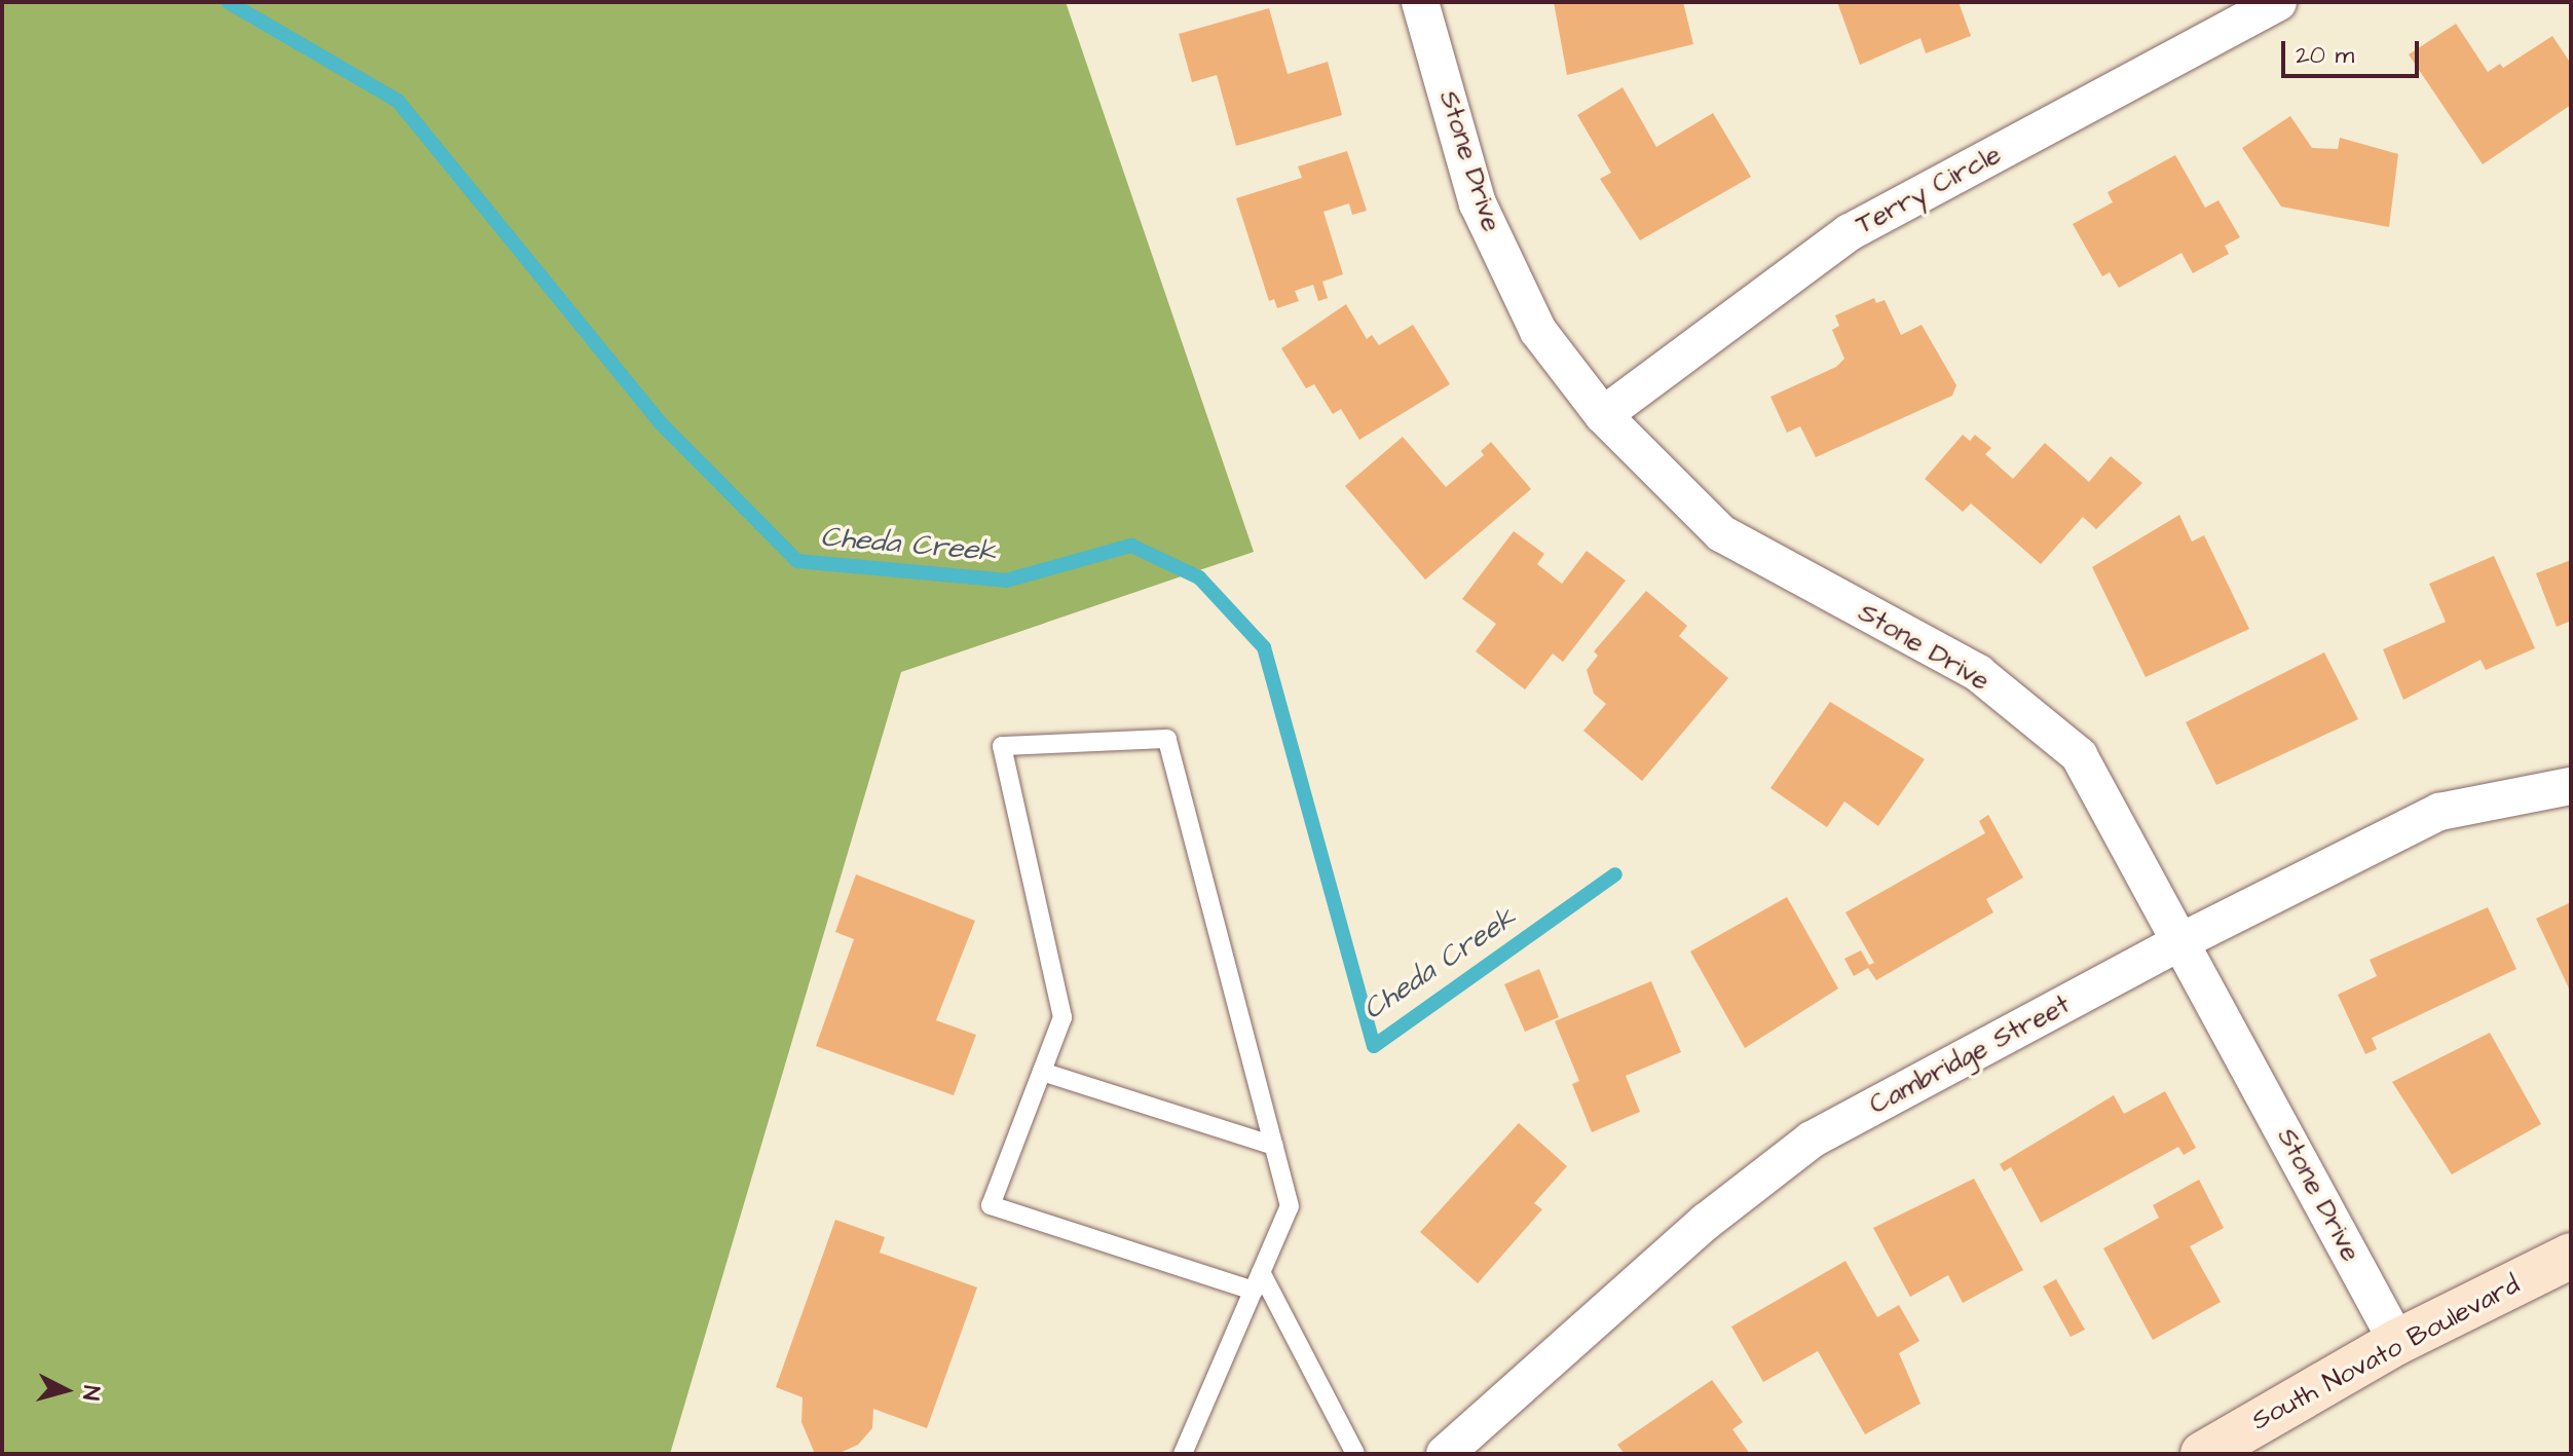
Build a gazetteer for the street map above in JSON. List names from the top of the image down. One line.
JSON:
{"streets":{"main road":["South Novato Boulevard"],"street":["Stone Drive","Terry Circle","Cambridge Street"]},"crossings":[["Stone Drive","Terry Circle"],["Stone Drive","Cambridge Street"],["Stone Drive","South Novato Boulevard"]],"water":["Cheda Creek"],"scale_bar":"20 m","north":"right"}
